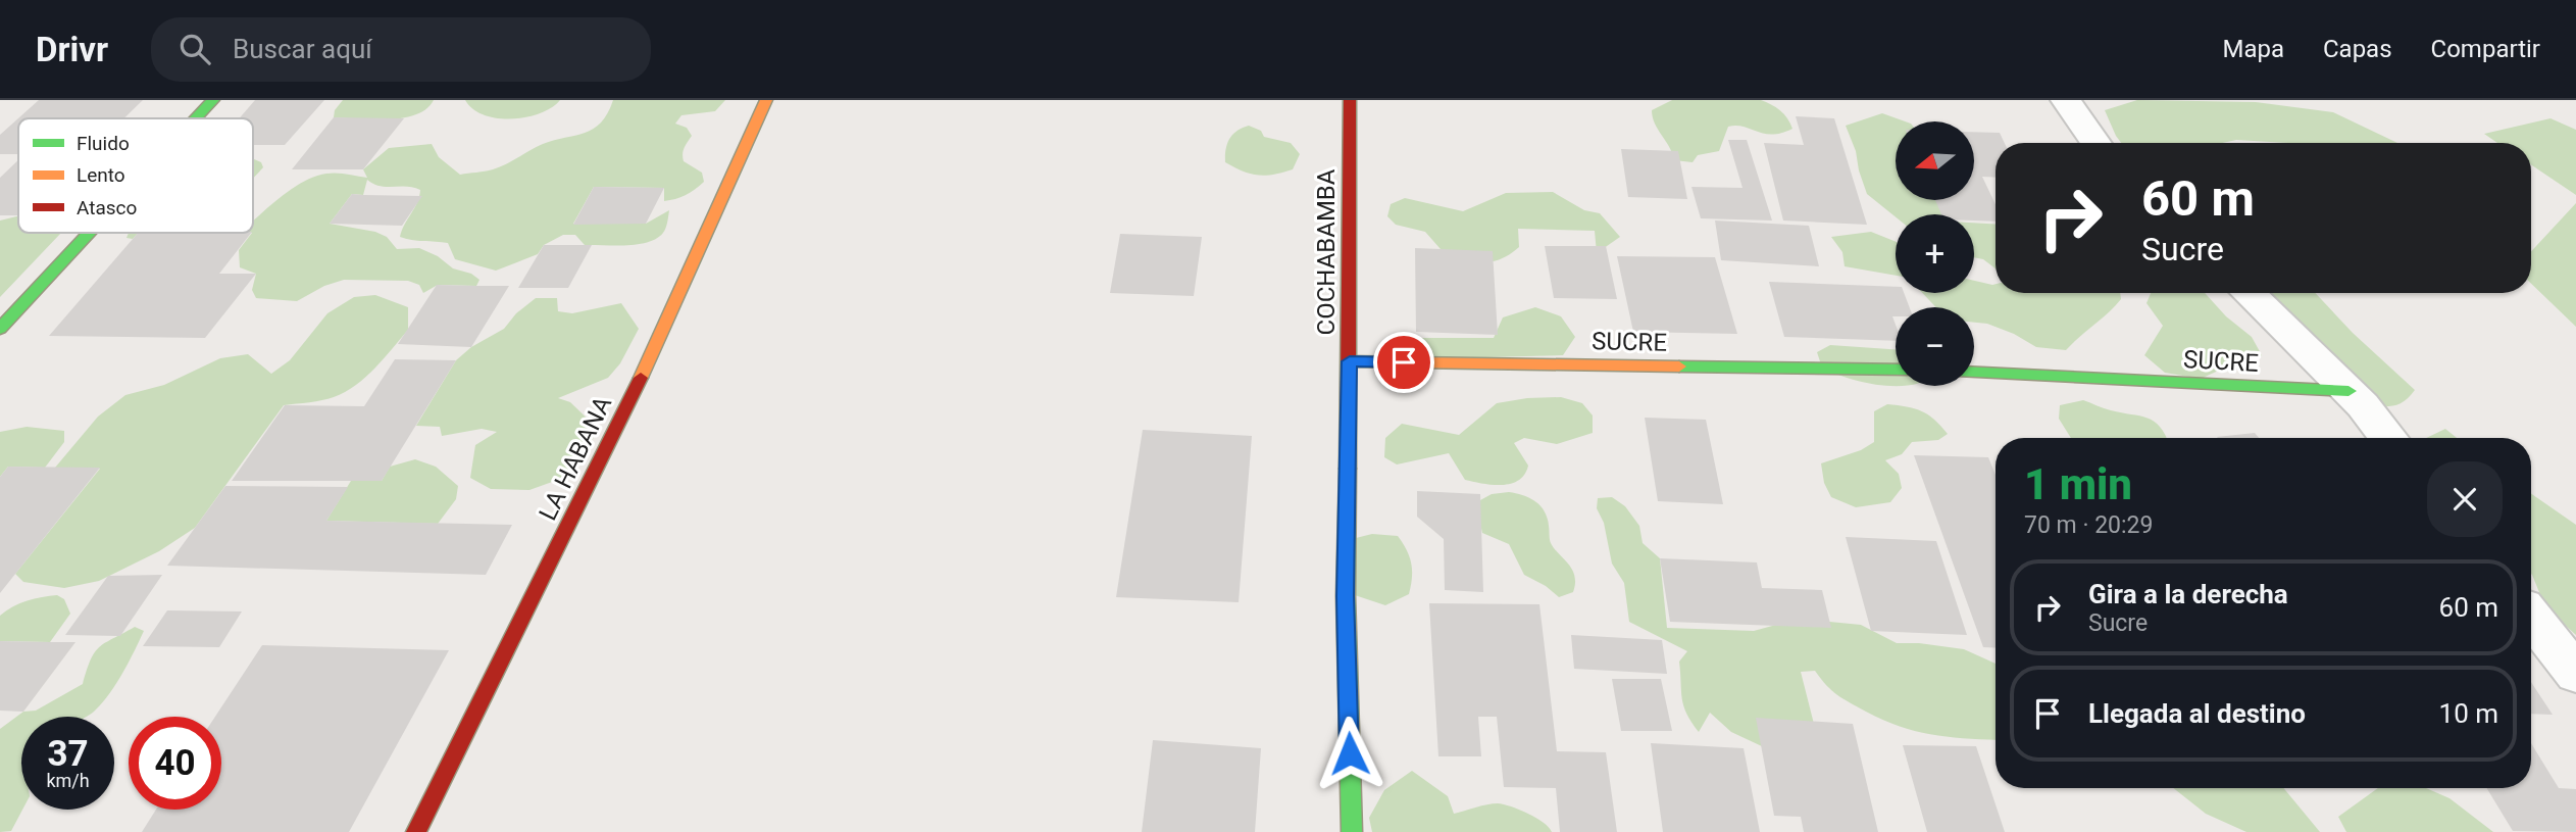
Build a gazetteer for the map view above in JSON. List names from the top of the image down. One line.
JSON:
{"streets":{"street":["COCHABAMBA","SUCRE","LA HABANA"]},"crossings":[["COCHABAMBA","SUCRE"]],"legend":["Fluido","Lento","Atasco"],"north":"left","page":{"header":"Drivr","search":"Buscar aquí","nav":["Mapa","Capas","Compartir"],"map_buttons":["+","−"],"turn":["60 m","Sucre"],"heading":["1 min","70 m · 20:29"],"list":[{"name":"Gira a la derecha","note":"Sucre","value":"60 m"},{"name":"Llegada al destino","value":"10 m"}],"speed":"37 km/h","limit":"40"}}
